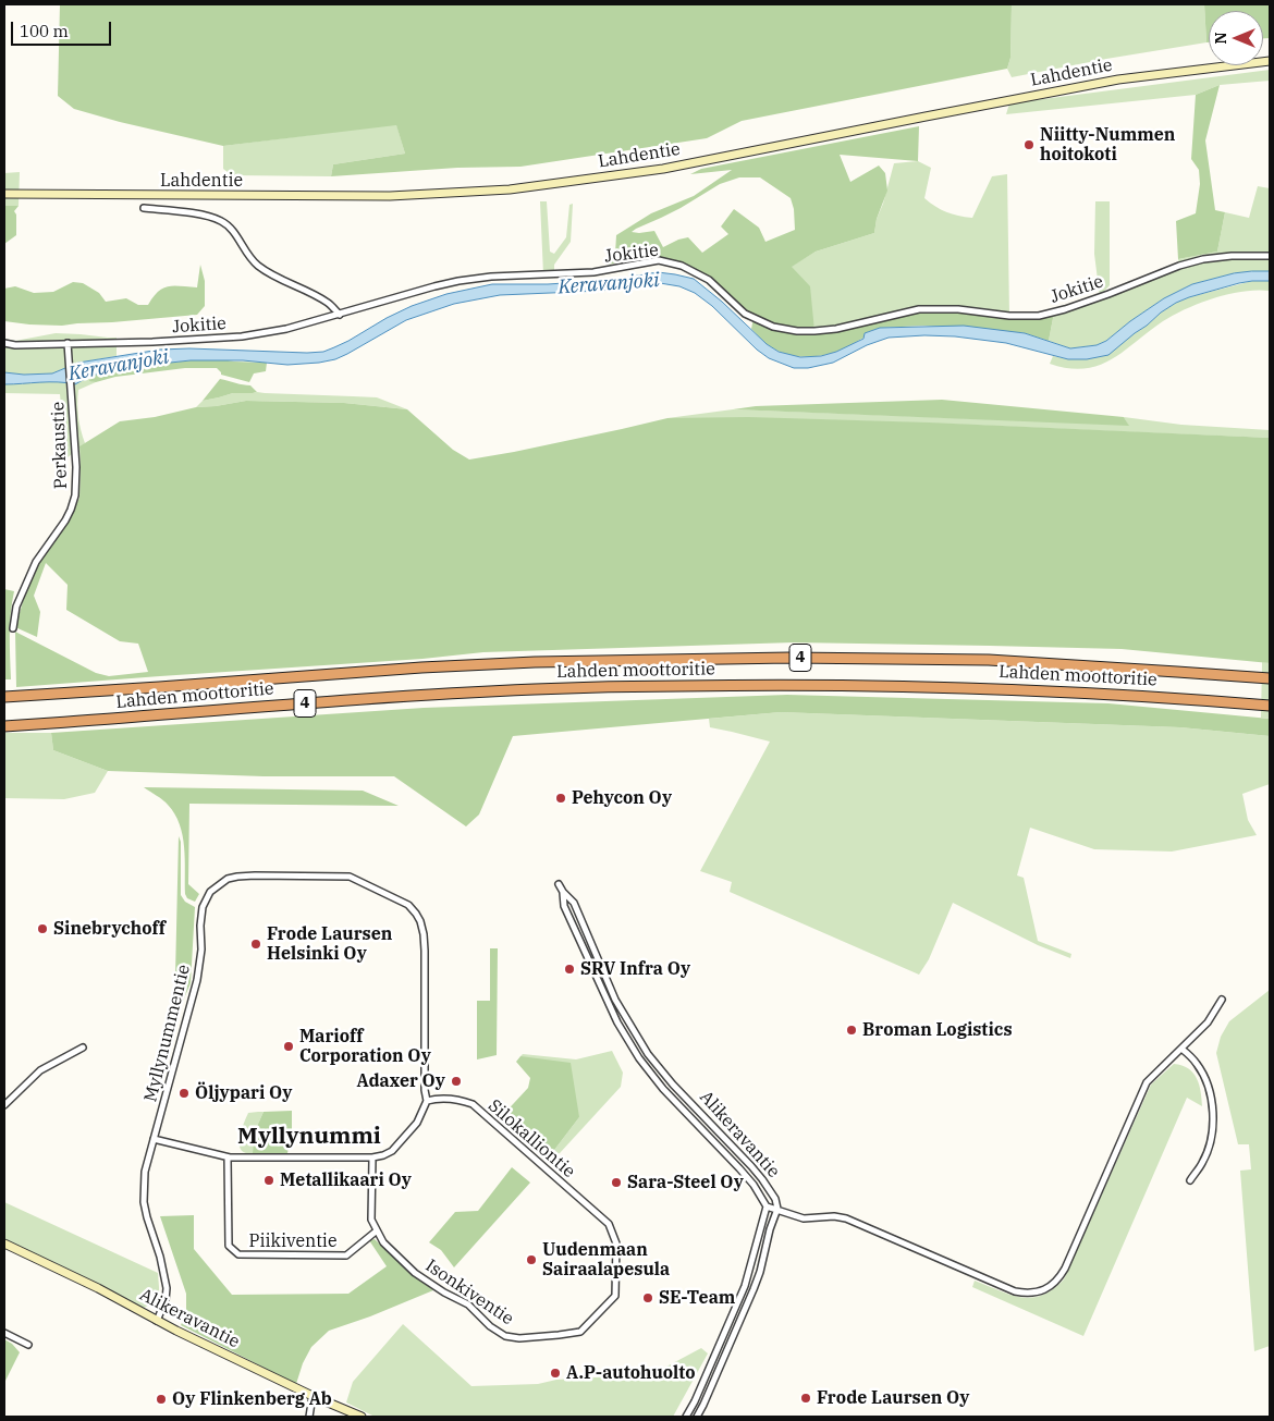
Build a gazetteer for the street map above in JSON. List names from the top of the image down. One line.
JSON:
{"streets":{"highway":["4","Lahden moottoritie"],"main road":["Lahdentie","Alikeravantie"],"street":["Jokitie","Perkaustie","Myllynummentie","Silokalliontie","Piikiventie","Isonkiventie"]},"crossings":[["Jokitie","Perkaustie"],["Myllynummentie","Alikeravantie"],["Myllynummentie","Silokalliontie"],["Silokalliontie","Isonkiventie"],["Piikiventie","Isonkiventie"]],"districts":["Myllynummi"],"water":["Keravanjoki"],"places":["Niitty-Nummen hoitokoti","Pehycon Oy","Sinebrychoff","Frode Laursen Helsinki Oy","SRV Infra Oy","Broman Logistics","Marioff Corporation Oy","Adaxer Oy","Öljypari Oy","Metallikaari Oy","Sara-Steel Oy","Uudenmaan Sairaalapesula","SE-Team","A.P-autohuolto","Frode Laursen Oy","Oy Flinkenberg Ab"],"scale_bar":"100 m","north":"left"}
